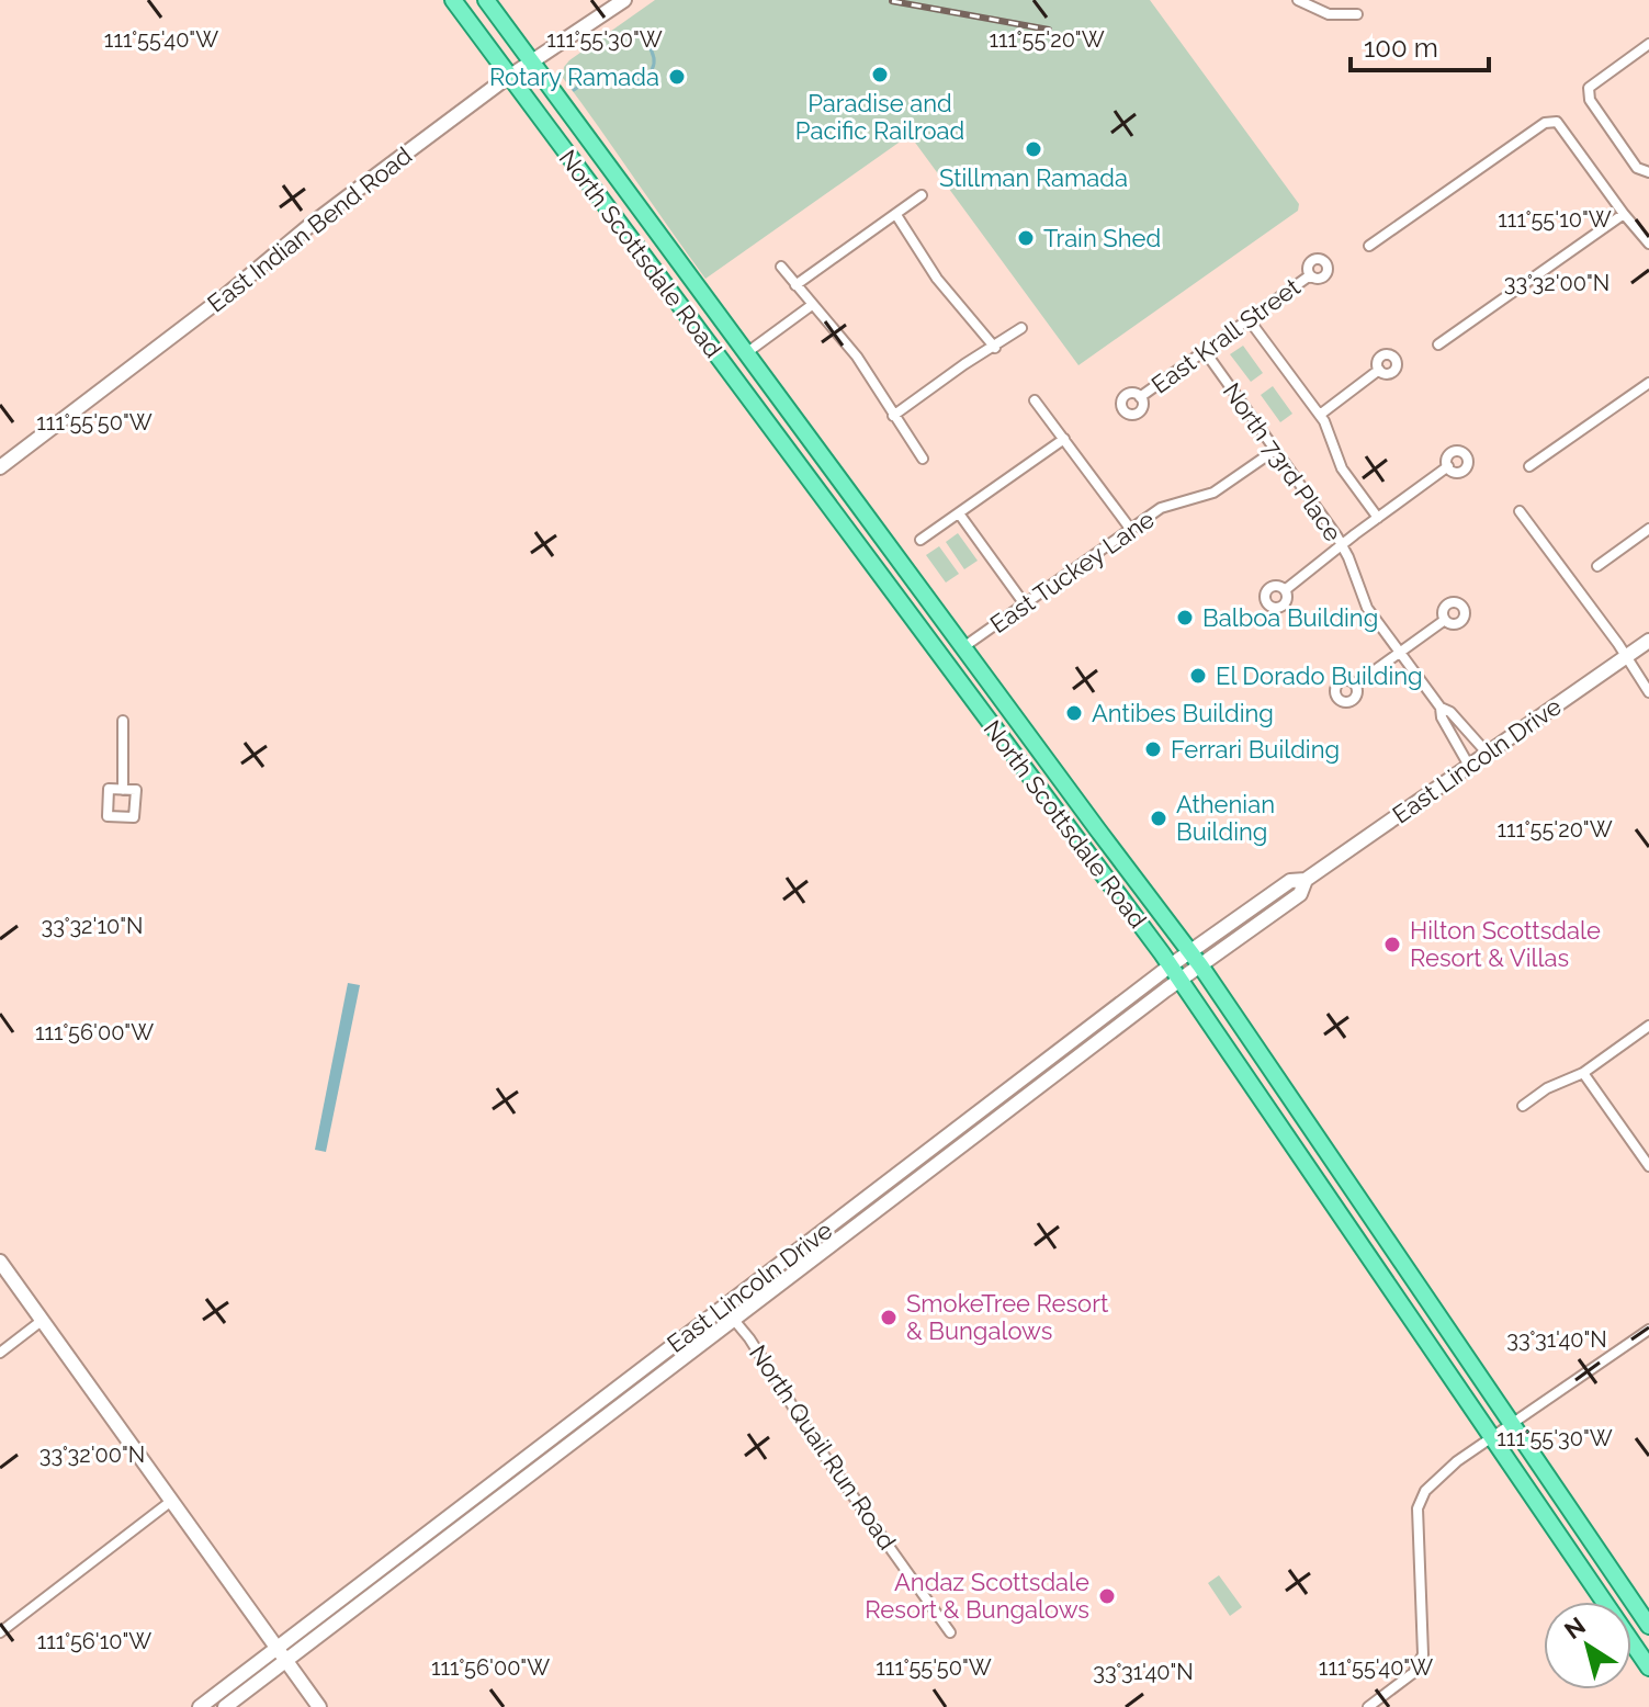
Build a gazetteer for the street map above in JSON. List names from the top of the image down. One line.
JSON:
{"streets":{"main road":["East Indian Bend Road","North Scottsdale Road","East Lincoln Drive"],"street":["East Krall Street","North 73rd Place","East Tuckey Lane","North Quail Run Road"]},"crossings":[["East Indian Bend Road","North Scottsdale Road"],["North Scottsdale Road","East Tuckey Lane"],["North Scottsdale Road","East Lincoln Drive"],["East Krall Street","North 73rd Place"],["North 73rd Place","East Tuckey Lane"],["North 73rd Place","East Lincoln Drive"],["East Lincoln Drive","North Quail Run Road"]],"places":["Paradise and Pacific Railroad","Rotary Ramada","Stillman Ramada","Train Shed","Balboa Building","El Dorado Building","Antibes Building","Ferrari Building","Athenian Building","Hilton Scottsdale Resort & Villas","SmokeTree Resort & Bungalows","Andaz Scottsdale Resort & Bungalows"],"scale_bar":"100 m","north":"top left","coordinates":["111°55'40\"W","111°55'30\"W","111°55'20\"W","111°55'10\"W","33°32'00\"N","111°55'50\"W","33°32'10\"N","111°56'00\"W","33°31'40\"N","111°56'10\"W"]}
